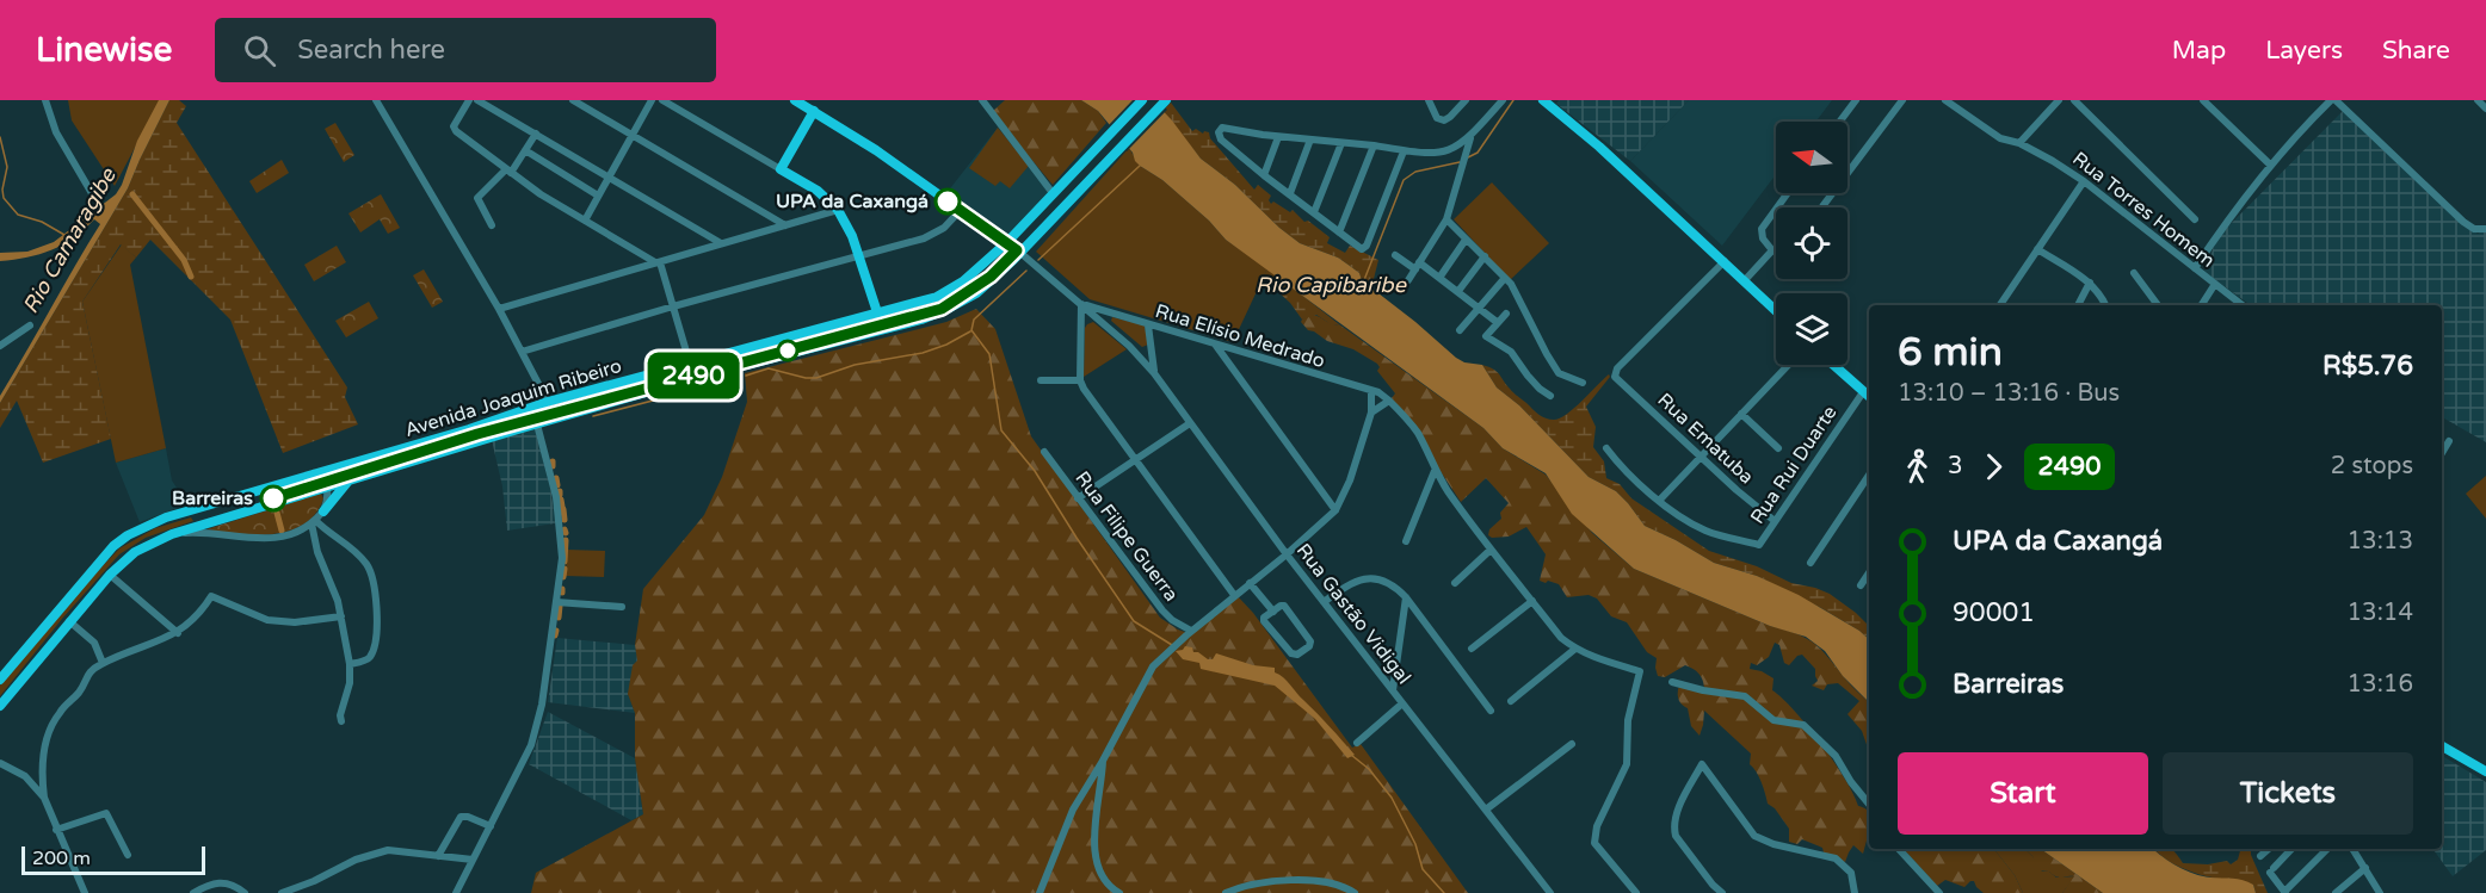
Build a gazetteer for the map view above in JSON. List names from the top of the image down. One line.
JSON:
{"streets":{"main road":["Avenida Joaquim Ribeiro","Rua Gastão Vidigal"],"street":["Rua Torres Homem","Rua Elísio Medrado","Rua Ematuba","Rua Rui Duarte","Rua Filipe Guerra"]},"crossings":[["Rua Elísio Medrado","Rua Gastão Vidigal"],["Avenida Joaquim Ribeiro","Rua Gastão Vidigal"],["Rua Ematuba","Rua Rui Duarte"]],"water":["Rio Camaragibe","Rio Capibaribe"],"places":["UPA da Caxangá","Barreiras"],"lines":["bus line 2490"],"scale_bar":"200 m","north":"left","page":{"header":"Linewise","search":"Search here","nav":["Map","Layers","Share"],"on_map":"2490","heading":["6 min","13:10 – 13:16 · Bus","R$5.76"],"legs":["3","2490","2 stops"],"list":[{"name":"UPA da Caxangá","value":"13:13"},{"name":"90001","value":"13:14"},{"name":"Barreiras","value":"13:16"}],"buttons":["Start","Tickets"],"scale":"200 m"}}
